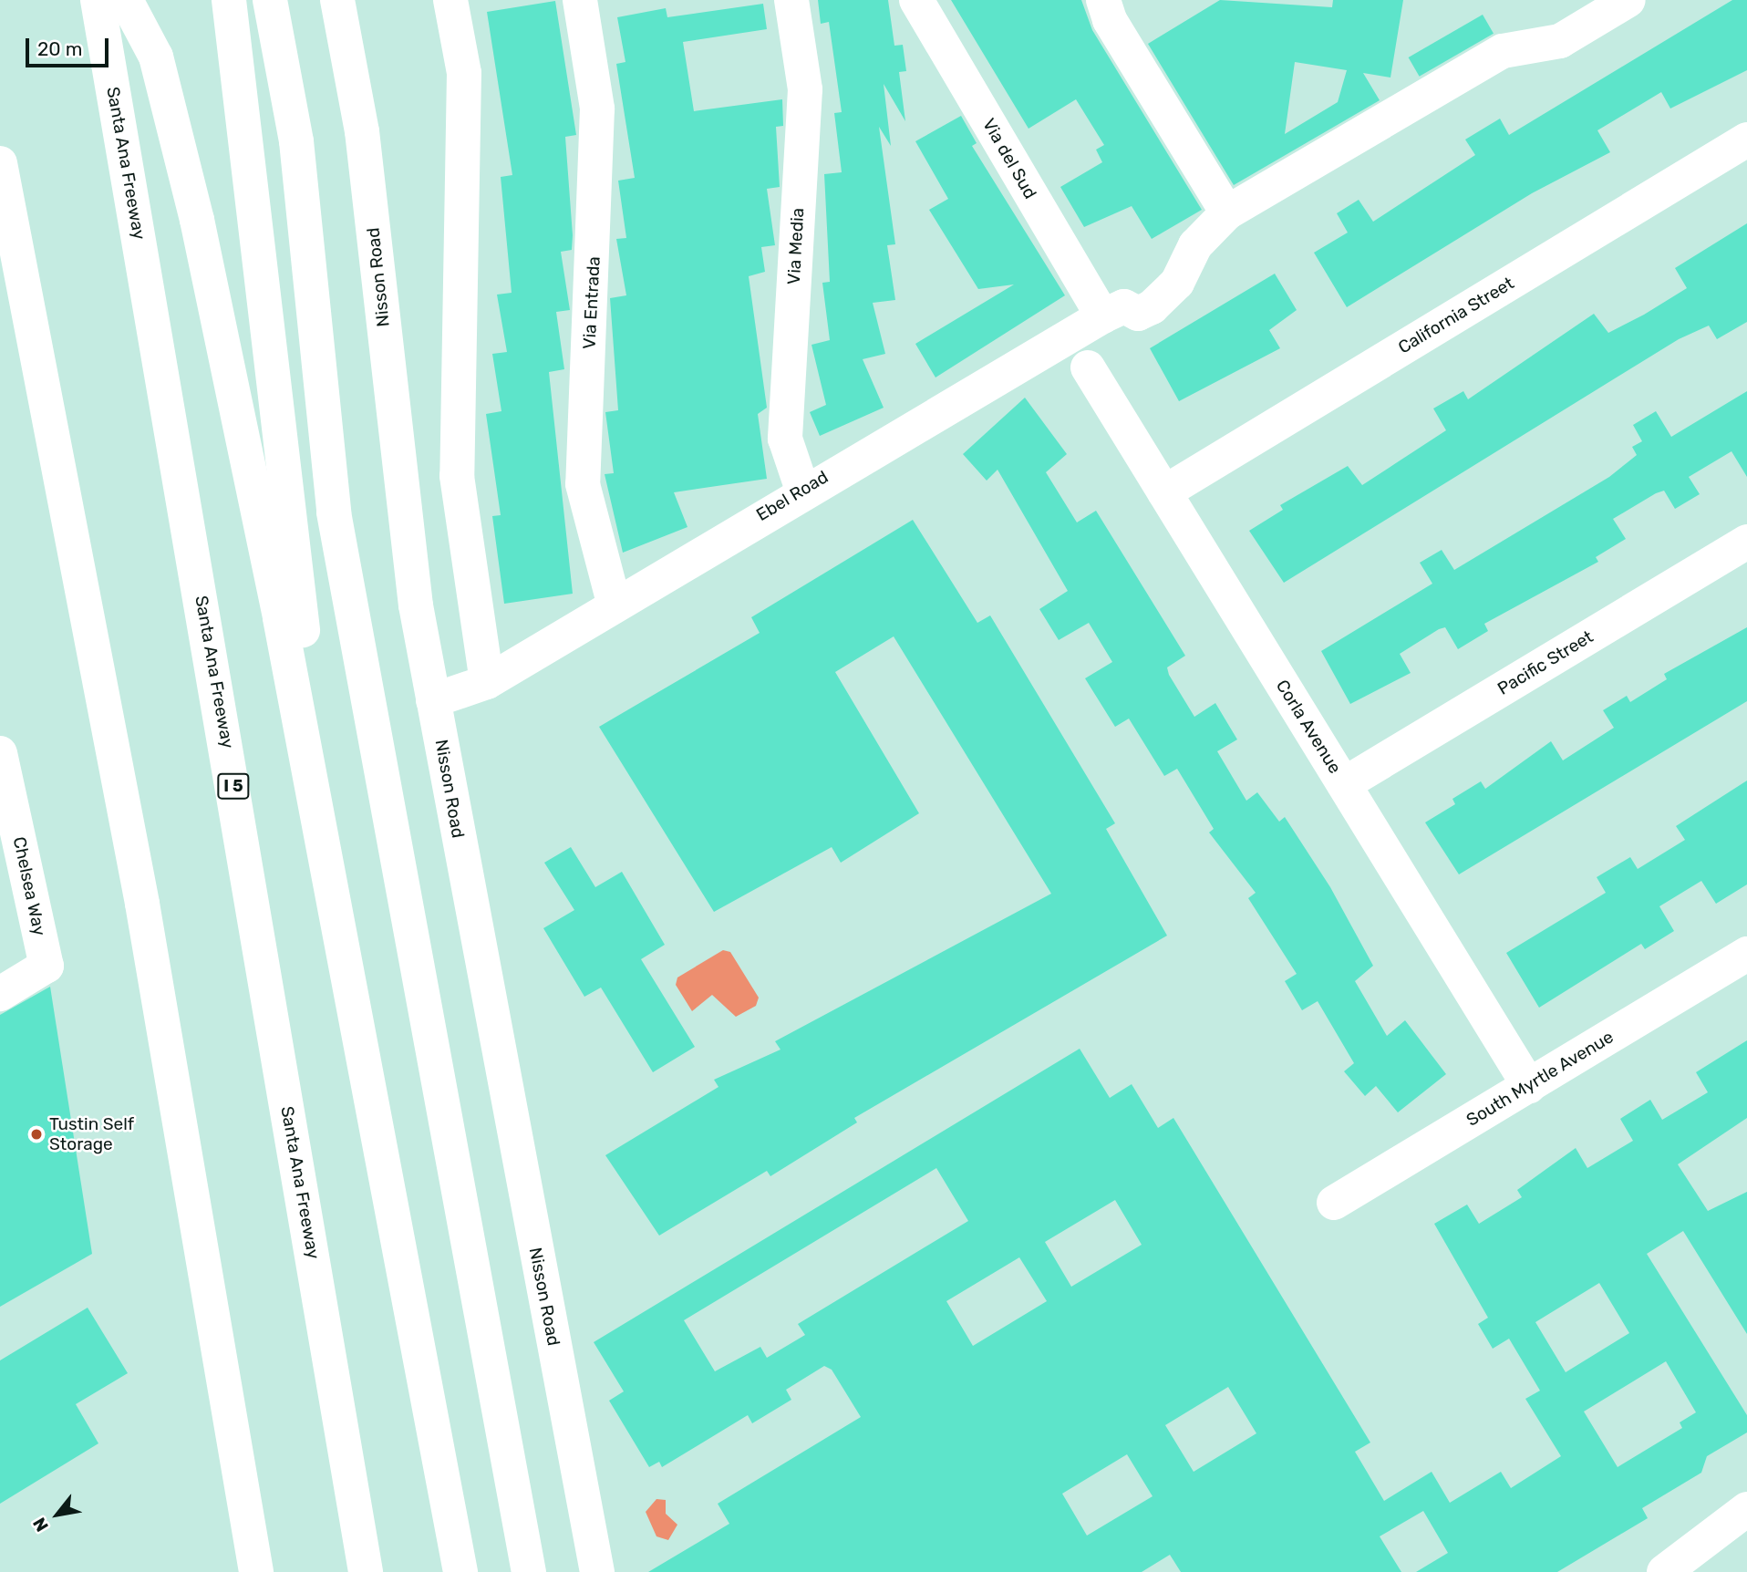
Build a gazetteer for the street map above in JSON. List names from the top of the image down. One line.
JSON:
{"streets":{"main road":["Via del Sud","Santa Ana Freeway","Via Media","Nisson Road","Via Entrada","California Street","Ebel Road","Pacific Street","Corla Avenue","I 5","Chelsea Way","South Myrtle Avenue"]},"crossings":[["Via del Sud","Ebel Road"],["Via Media","Ebel Road"],["Nisson Road","Ebel Road"],["Via Entrada","Ebel Road"],["California Street","Corla Avenue"],["Pacific Street","Corla Avenue"],["Corla Avenue","South Myrtle Avenue"]],"places":["Tustin Self Storage"],"scale_bar":"20 m","north":"bottom left"}
